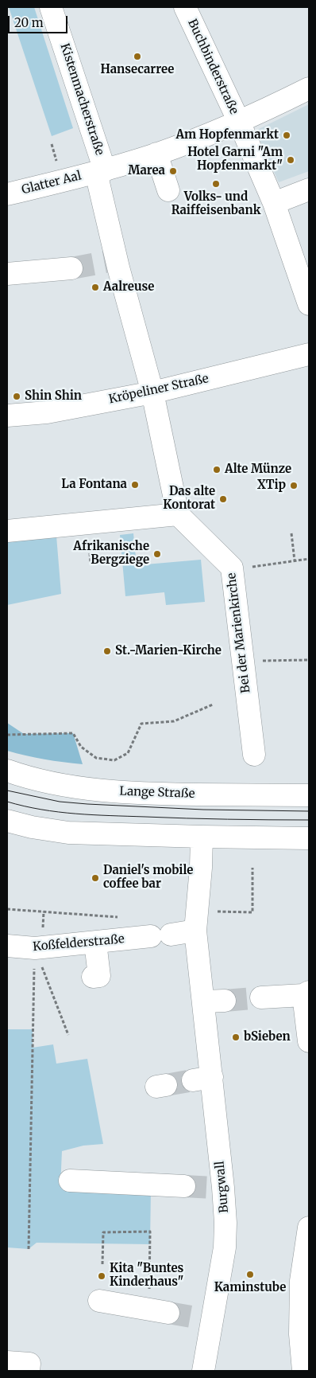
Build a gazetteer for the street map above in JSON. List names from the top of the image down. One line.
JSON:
{"streets":{"street":["Buchbinderstraße","Kistenmacherstraße","Glatter Aal","Kröpeliner Straße","Bei der Marienkirche","Lange Straße","Koßfelderstraße","Burgwall"]},"crossings":[["Buchbinderstraße","Glatter Aal"],["Kistenmacherstraße","Glatter Aal"],["Kistenmacherstraße","Kröpeliner Straße"],["Kistenmacherstraße","Bei der Marienkirche"],["Koßfelderstraße","Burgwall"]],"places":["Hansecarree","Am Hopfenmarkt","Hotel Garni \"Am Hopfenmarkt\"","Marea","Volks- und Raiffeisenbank","Aalreuse","Shin Shin","Alte Münze","La Fontana","XTip","Das alte Kontorat","Afrikanische Bergziege","St.-Marien-Kirche","Daniel's mobile coffee bar","bSieben","Kaminstube","Kita \"Buntes Kinderhaus\""],"scale_bar":"20 m"}
